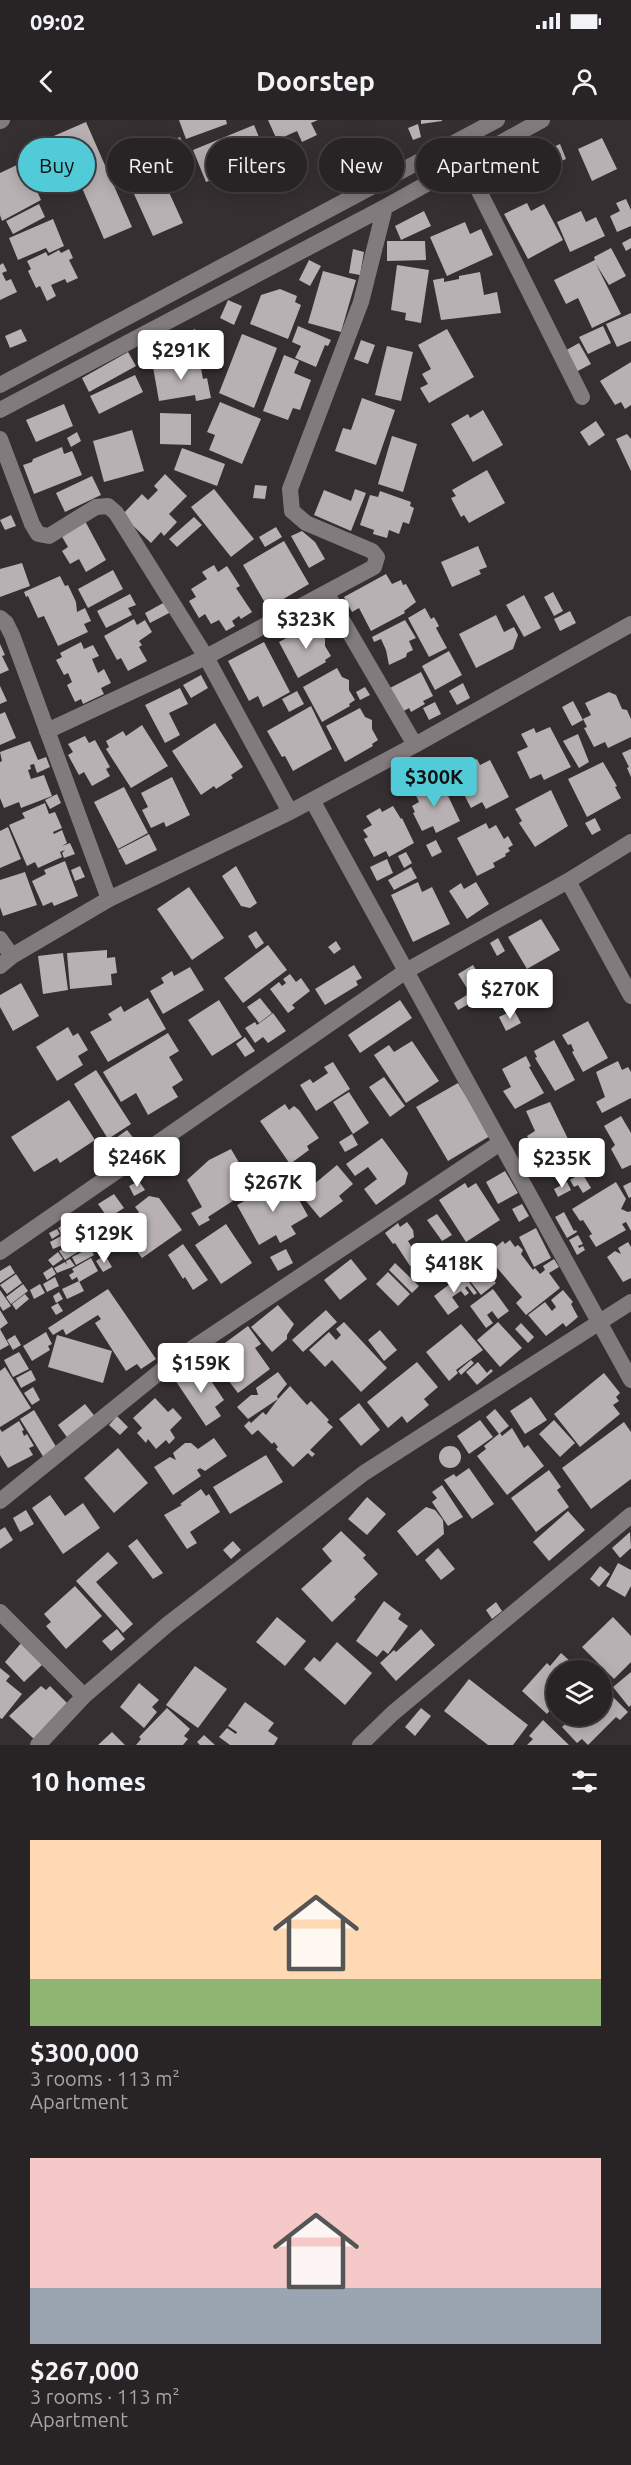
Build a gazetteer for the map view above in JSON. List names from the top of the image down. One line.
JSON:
{"page":{"status":"09:02","header":"Doorstep","chip":["Buy","Rent","Filters","New","Apartment"],"price":["$291K","$323K","$300K","$270K","$246K","$235K","$267K","$129K","$418K","$159K"],"heading":"10 homes","list":[{"name":"$300,000","note":"3 rooms · 113 m² · Apartment"},{"name":"$267,000","note":"3 rooms · 113 m² · Apartment"}]}}
